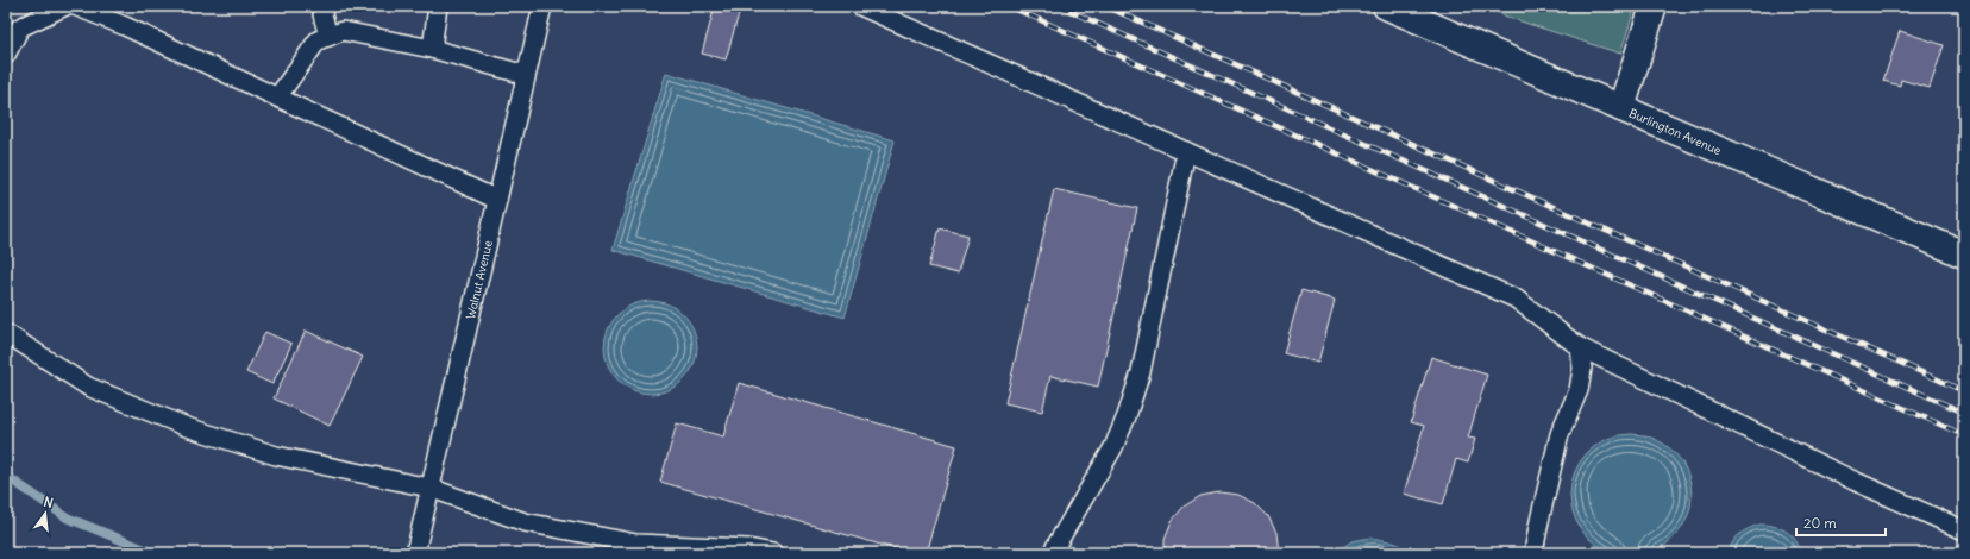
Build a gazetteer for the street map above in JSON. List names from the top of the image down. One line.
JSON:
{"streets":{"street":["Burlington Avenue"],"lane":["Walnut Avenue"]},"scale_bar":"20 m","north":"top"}
